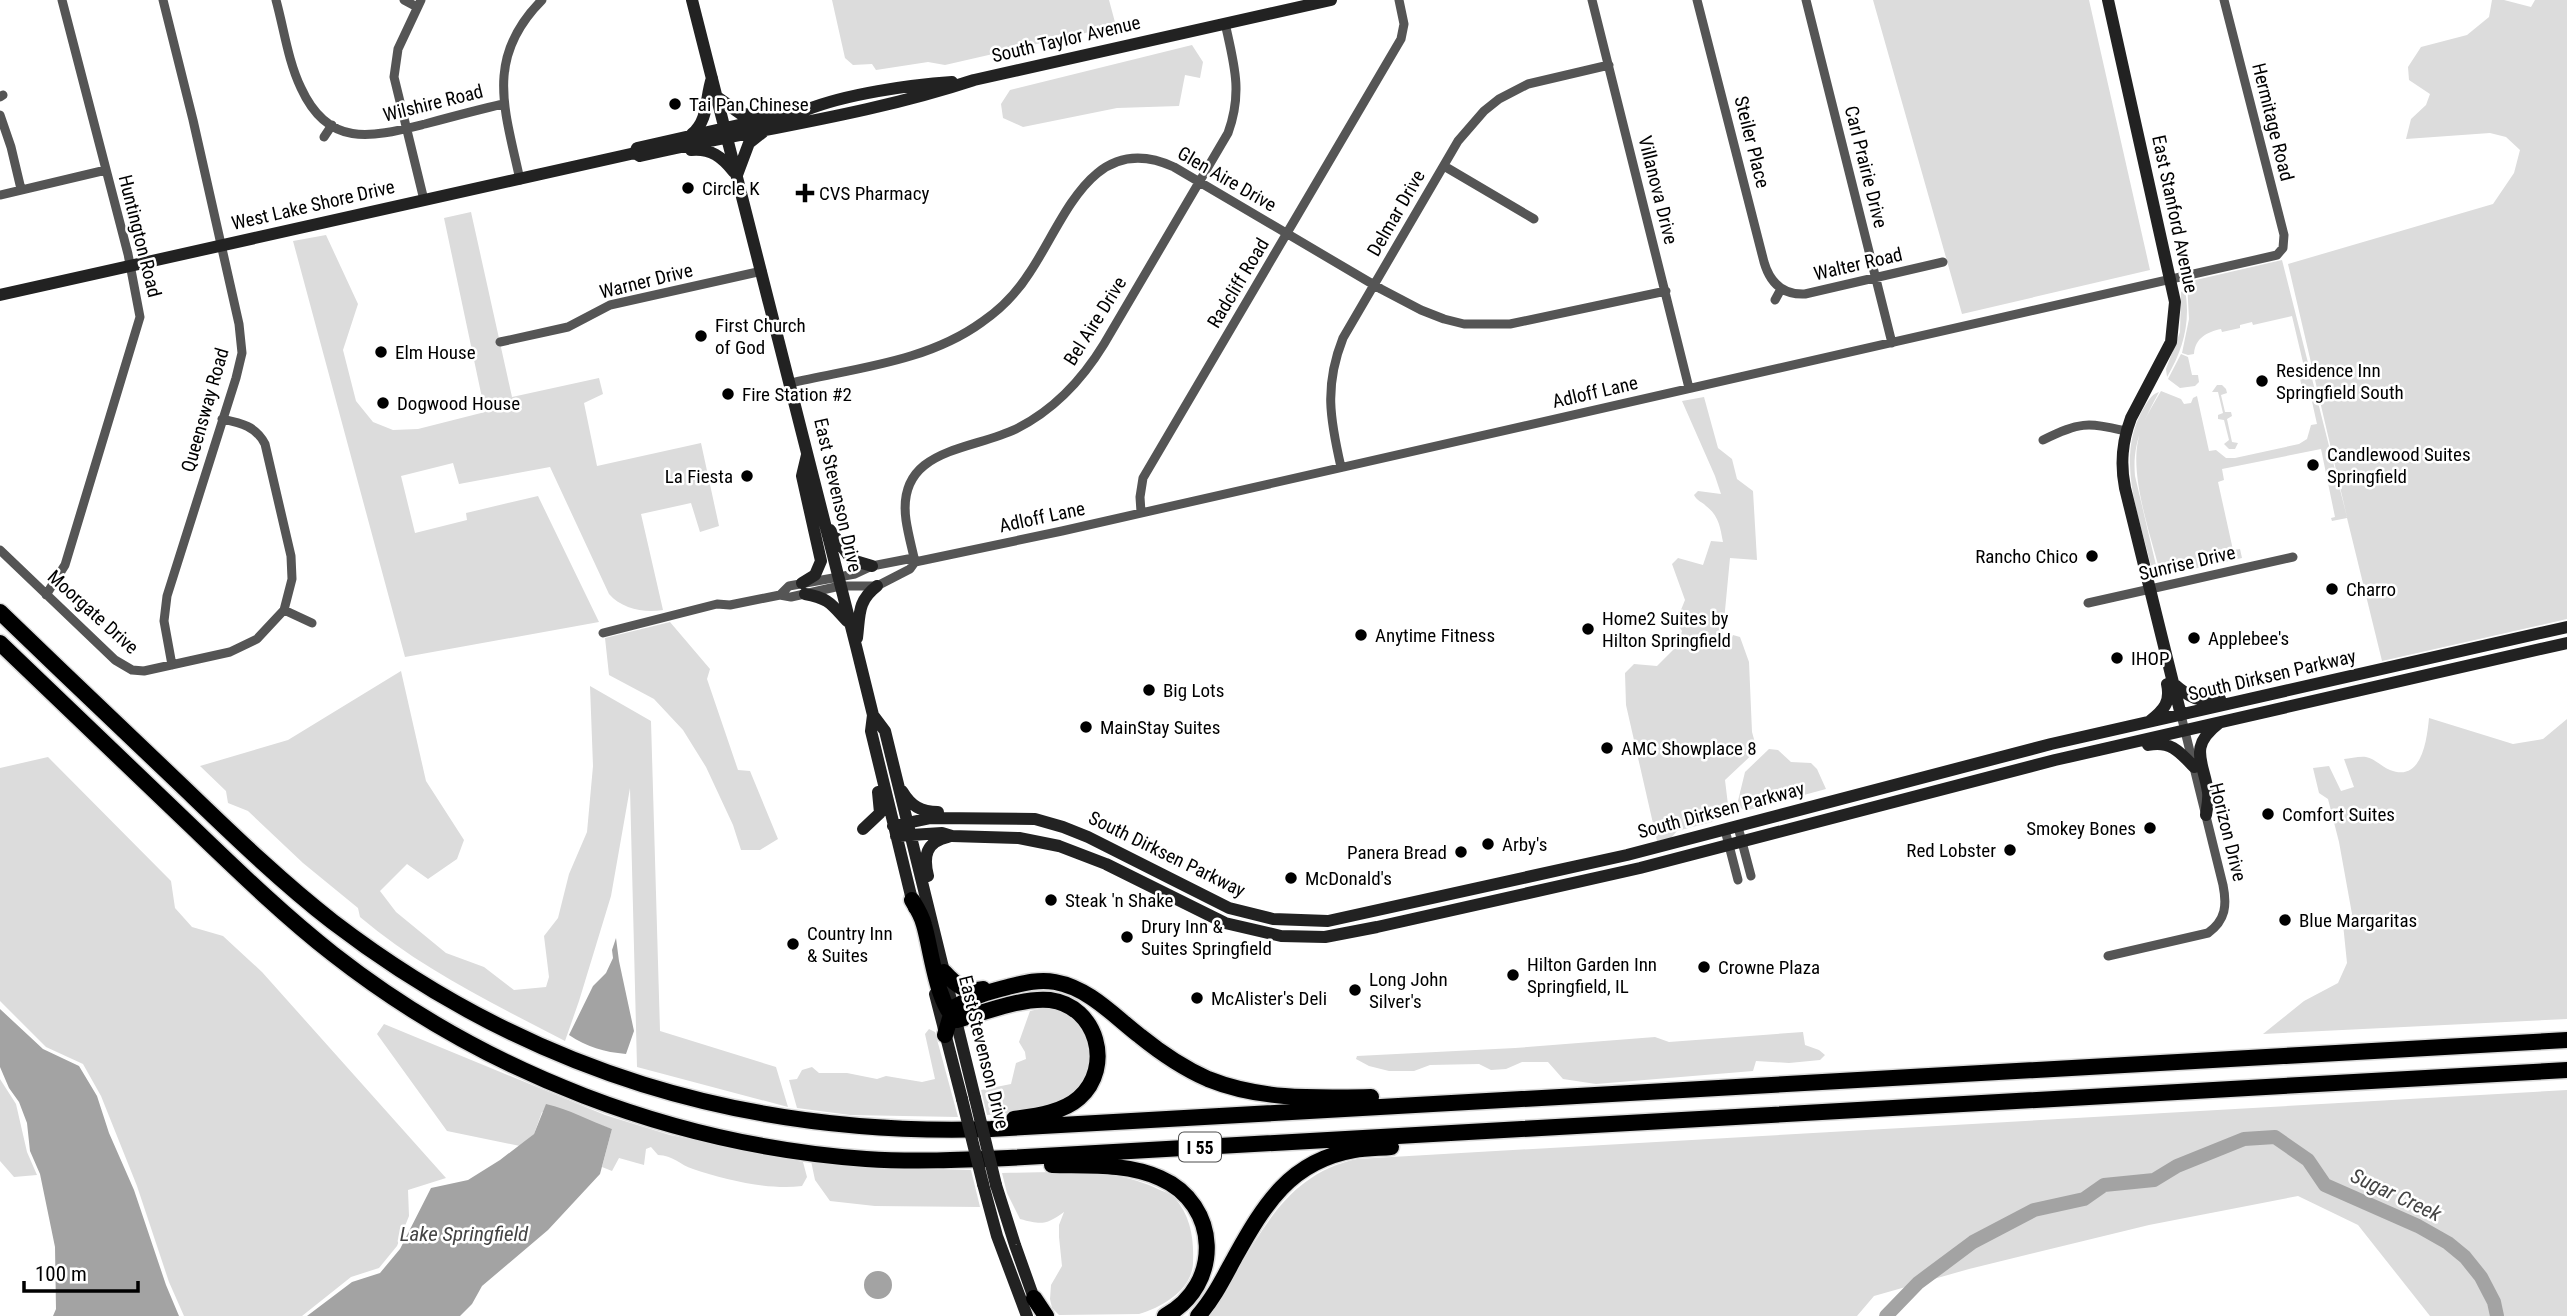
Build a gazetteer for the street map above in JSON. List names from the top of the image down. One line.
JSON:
{"streets":{"highway":["I 55"],"main road":["South Taylor Avenue","West Lake Shore Drive","East Stanford Avenue","East Stevenson Drive","South Dirksen Parkway"],"street":["Wilshire Road","Hermitage Road","Steiler Place","Carl Prairie Drive","Glen Aire Drive","Villanova Drive","Delmar Drive","Huntington Road","Walter Road","Warner Drive","Radcliff Road","Bel Aire Drive","Adloff Lane","Queensway Road","Sunrise Drive","Moorgate Drive","Horizon Drive"]},"crossings":[["South Taylor Avenue","West Lake Shore Drive"],["South Taylor Avenue","Bel Aire Drive"],["South Taylor Avenue","East Stevenson Drive"],["Hermitage Road","Adloff Lane"],["Steiler Place","Walter Road"],["Carl Prairie Drive","Walter Road"],["Carl Prairie Drive","Adloff Lane"],["Glen Aire Drive","Villanova Drive"],["Glen Aire Drive","Delmar Drive"],["Glen Aire Drive","Radcliff Road"],["Glen Aire Drive","Bel Aire Drive"],["Glen Aire Drive","East Stevenson Drive"],["Villanova Drive","Delmar Drive"],["Villanova Drive","Adloff Lane"],["West Lake Shore Drive","Huntington Road"],["West Lake Shore Drive","Queensway Road"],["West Lake Shore Drive","East Stevenson Drive"],["Delmar Drive","Adloff Lane"],["East Stanford Avenue","Adloff Lane"],["East Stanford Avenue","Sunrise Drive"],["East Stanford Avenue","South Dirksen Parkway"],["East Stanford Avenue","Horizon Drive"],["Huntington Road","Moorgate Drive"],["Warner Drive","East Stevenson Drive"],["Radcliff Road","Adloff Lane"],["Bel Aire Drive","Adloff Lane"],["Adloff Lane","East Stevenson Drive"],["Queensway Road","Moorgate Drive"],["East Stevenson Drive","South Dirksen Parkway"],["South Dirksen Parkway","Horizon Drive"]],"water":["Sugar Creek","Lake Springfield"],"places":{"other":["Tai Pan Chinese","Circle K","First Church of God","Elm House","Residence Inn Springfield South","Fire Station #2","Dogwood House","Candlewood Suites Springfield","La Fiesta","Rancho Chico","Charro","Home2 Suites by Hilton Springfield","Anytime Fitness","Applebee's","IHOP","Big Lots","MainStay Suites","AMC Showplace 8","Comfort Suites","Smokey Bones","Arby's","Red Lobster","Panera Bread","McDonald's","Steak 'n Shake","Blue Margaritas","Drury Inn & Suites Springfield","Country Inn & Suites","Crowne Plaza","Hilton Garden Inn Springfield, IL","Long John Silver's","McAlister's Deli"],"health":["CVS Pharmacy"]},"scale_bar":"100 m"}
